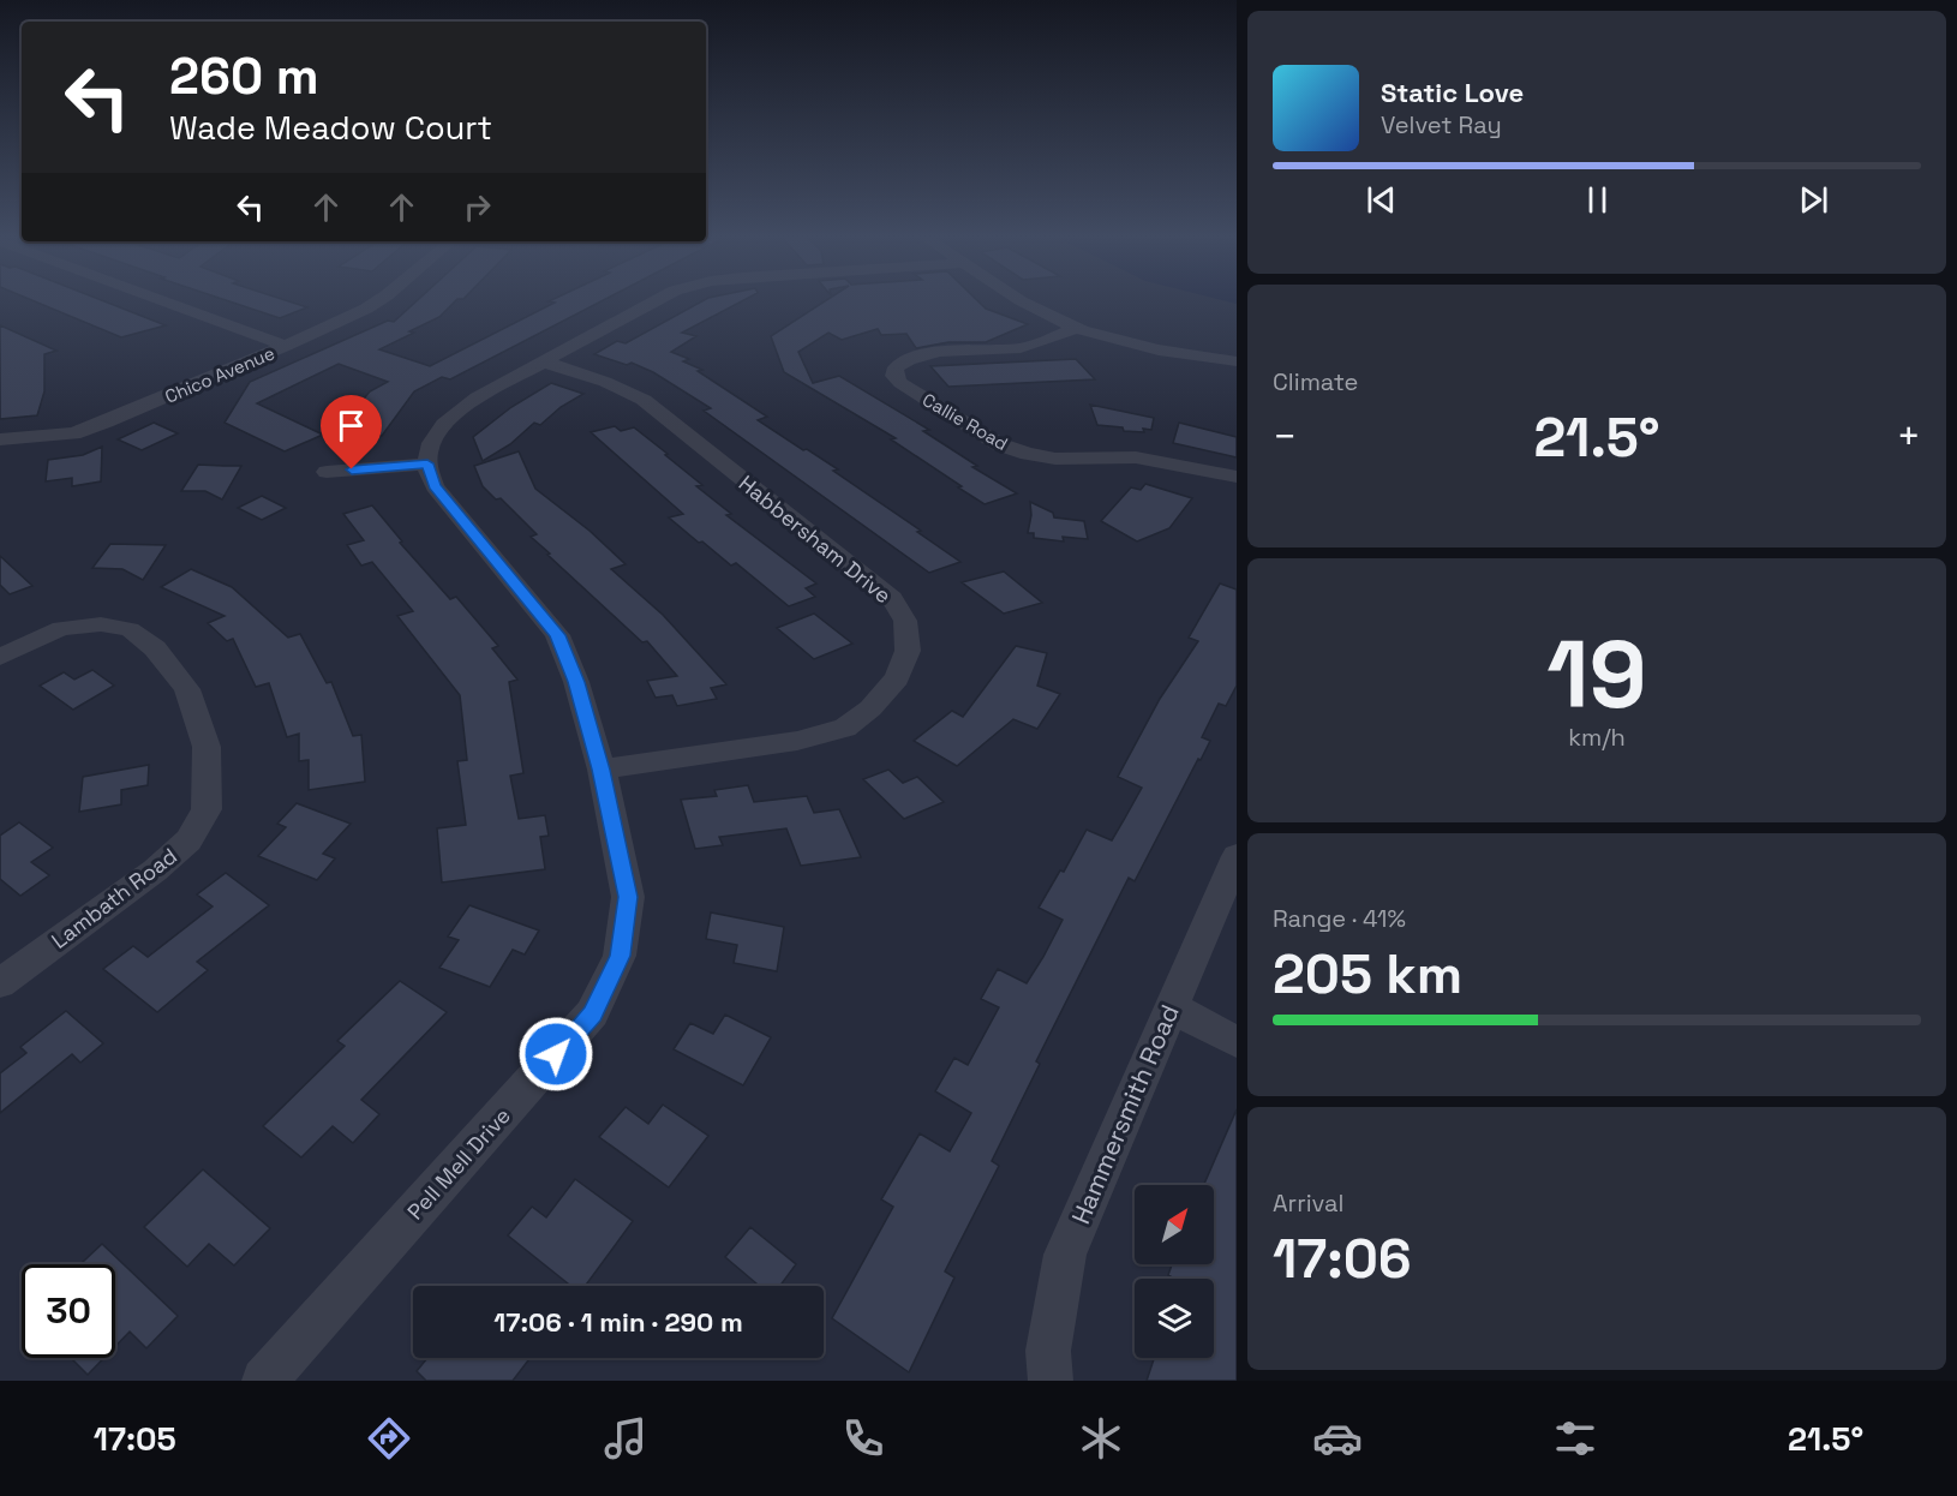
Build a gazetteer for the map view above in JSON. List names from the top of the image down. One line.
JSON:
{"streets":{"street":["Chico Avenue","Callie Road","Habbersham Drive","Lambath Road","Hammersmith Road","Pell Mell Drive"]},"crossings":[["Habbersham Drive","Pell Mell Drive"]],"north":"top right","page":{"turn":["260 m","Wade Meadow Court"],"song":["Static Love","Velvet Ray"],"tile":["Climate",["19","km/h"],["Range · 41%","205 km"],["Arrival","17:06"]],"heat":["−","21.5°","+"],"limit":"30","trip":"17:06 · 1 min · 290 m","tabs":["17:05","21.5°"]}}
